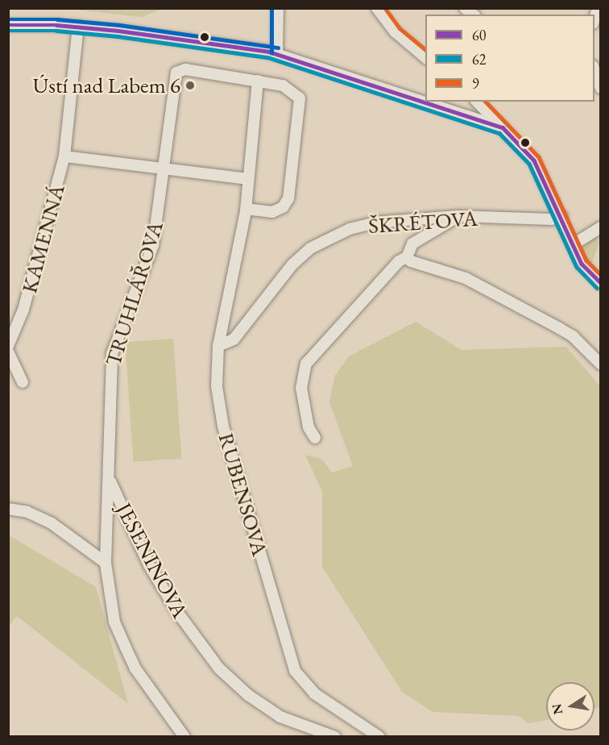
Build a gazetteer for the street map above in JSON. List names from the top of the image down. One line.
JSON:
{"streets":{"street":["ŠKRÉTOVA","KAMENNÁ","TRUHLÁŘOVA","RUBENSOVA","JESENINOVA"]},"crossings":[["ŠKRÉTOVA","RUBENSOVA"],["TRUHLÁŘOVA","RUBENSOVA"],["TRUHLÁŘOVA","JESENINOVA"]],"places":["Ústí nad Labem 6"],"lines":["transit line 9","transit line 60","transit line 62"],"legend":["60","62","9"],"north":"left"}
